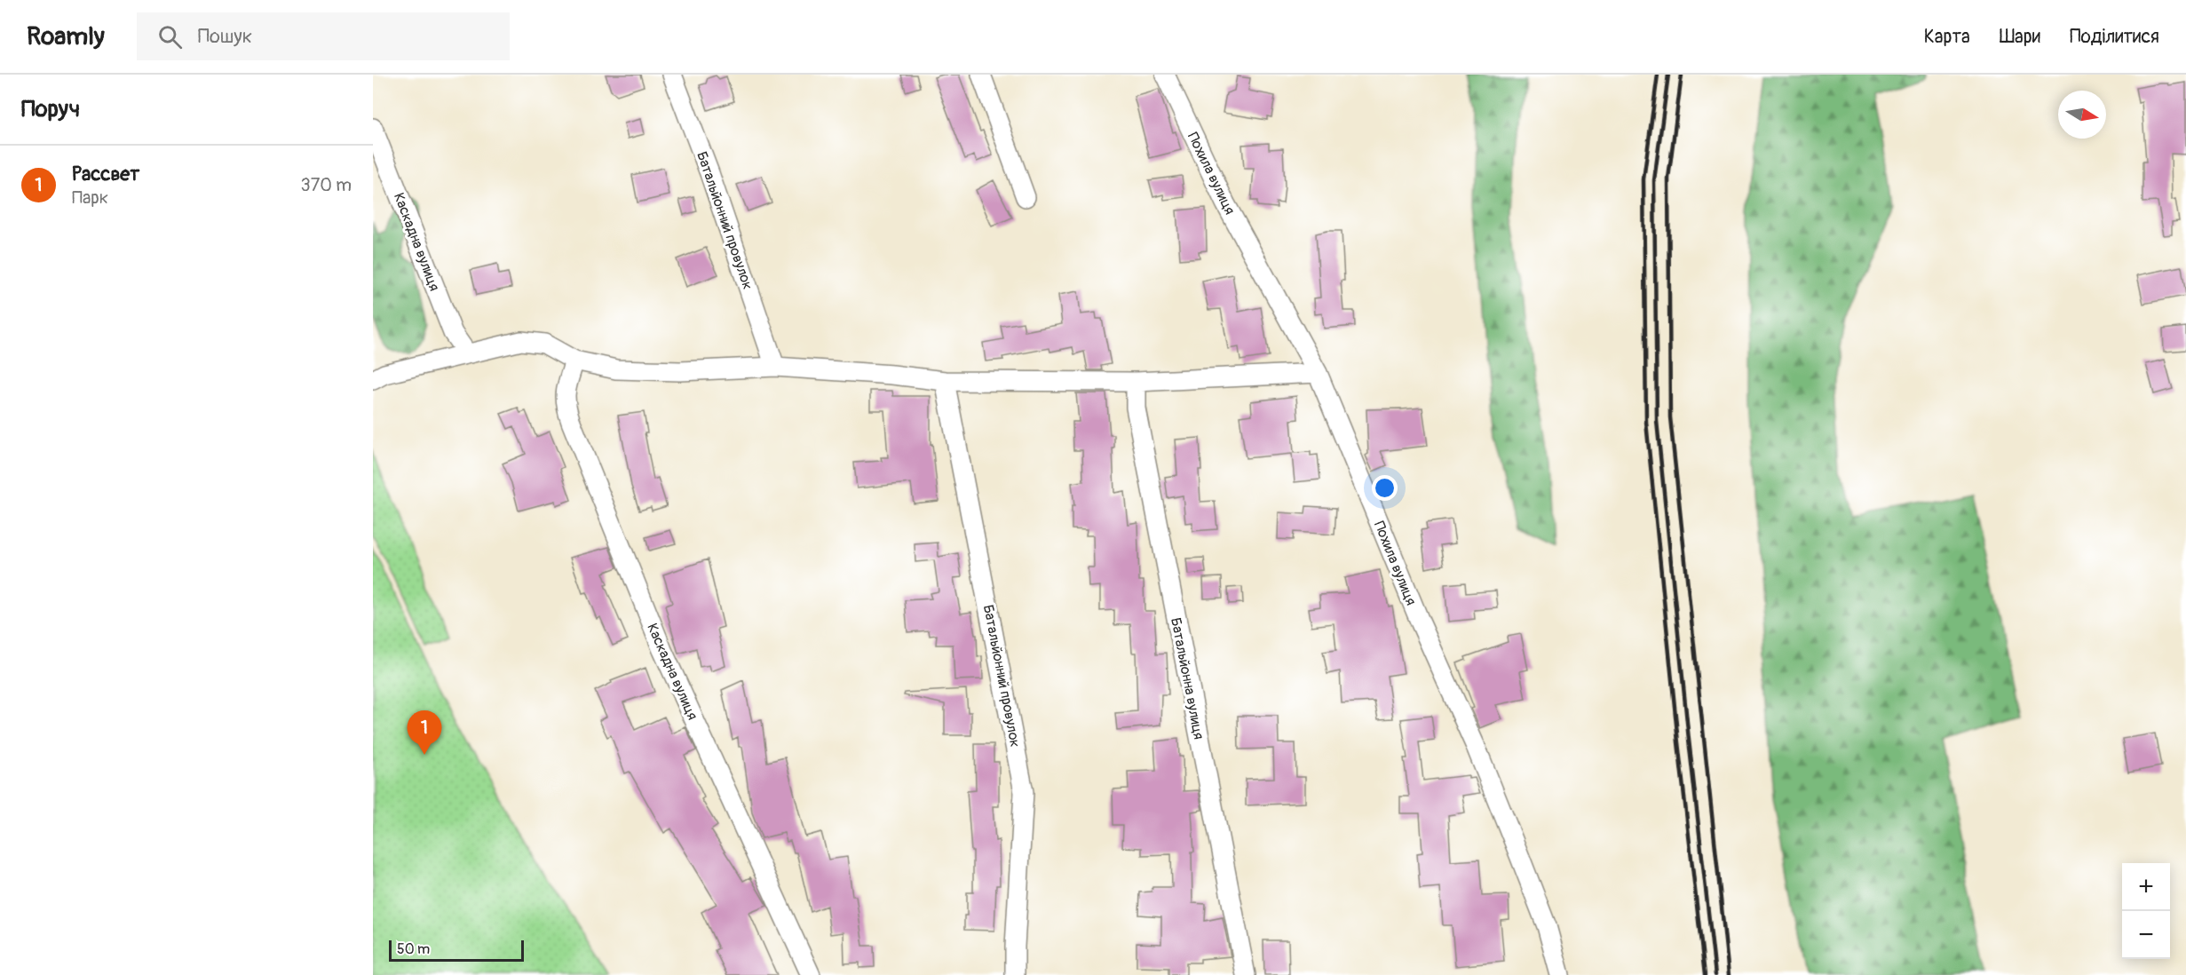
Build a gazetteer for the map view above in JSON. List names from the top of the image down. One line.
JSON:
{"streets":{"street":["Похила вулиця","Батальйонний провулок","Каскадна вулиця","Батальйонна вулиця"]},"scale_bar":"50 m","north":"right","page":{"header":"Roamly","search":"Пошук","nav":["Карта","Шари","Поділитися"],"heading":"Поруч","list":[{"mark":"1","name":"Рассвет","note":"Парк","value":"370 m"}],"pins":"1","map_buttons":["+","−"],"scale":"50 m"}}
